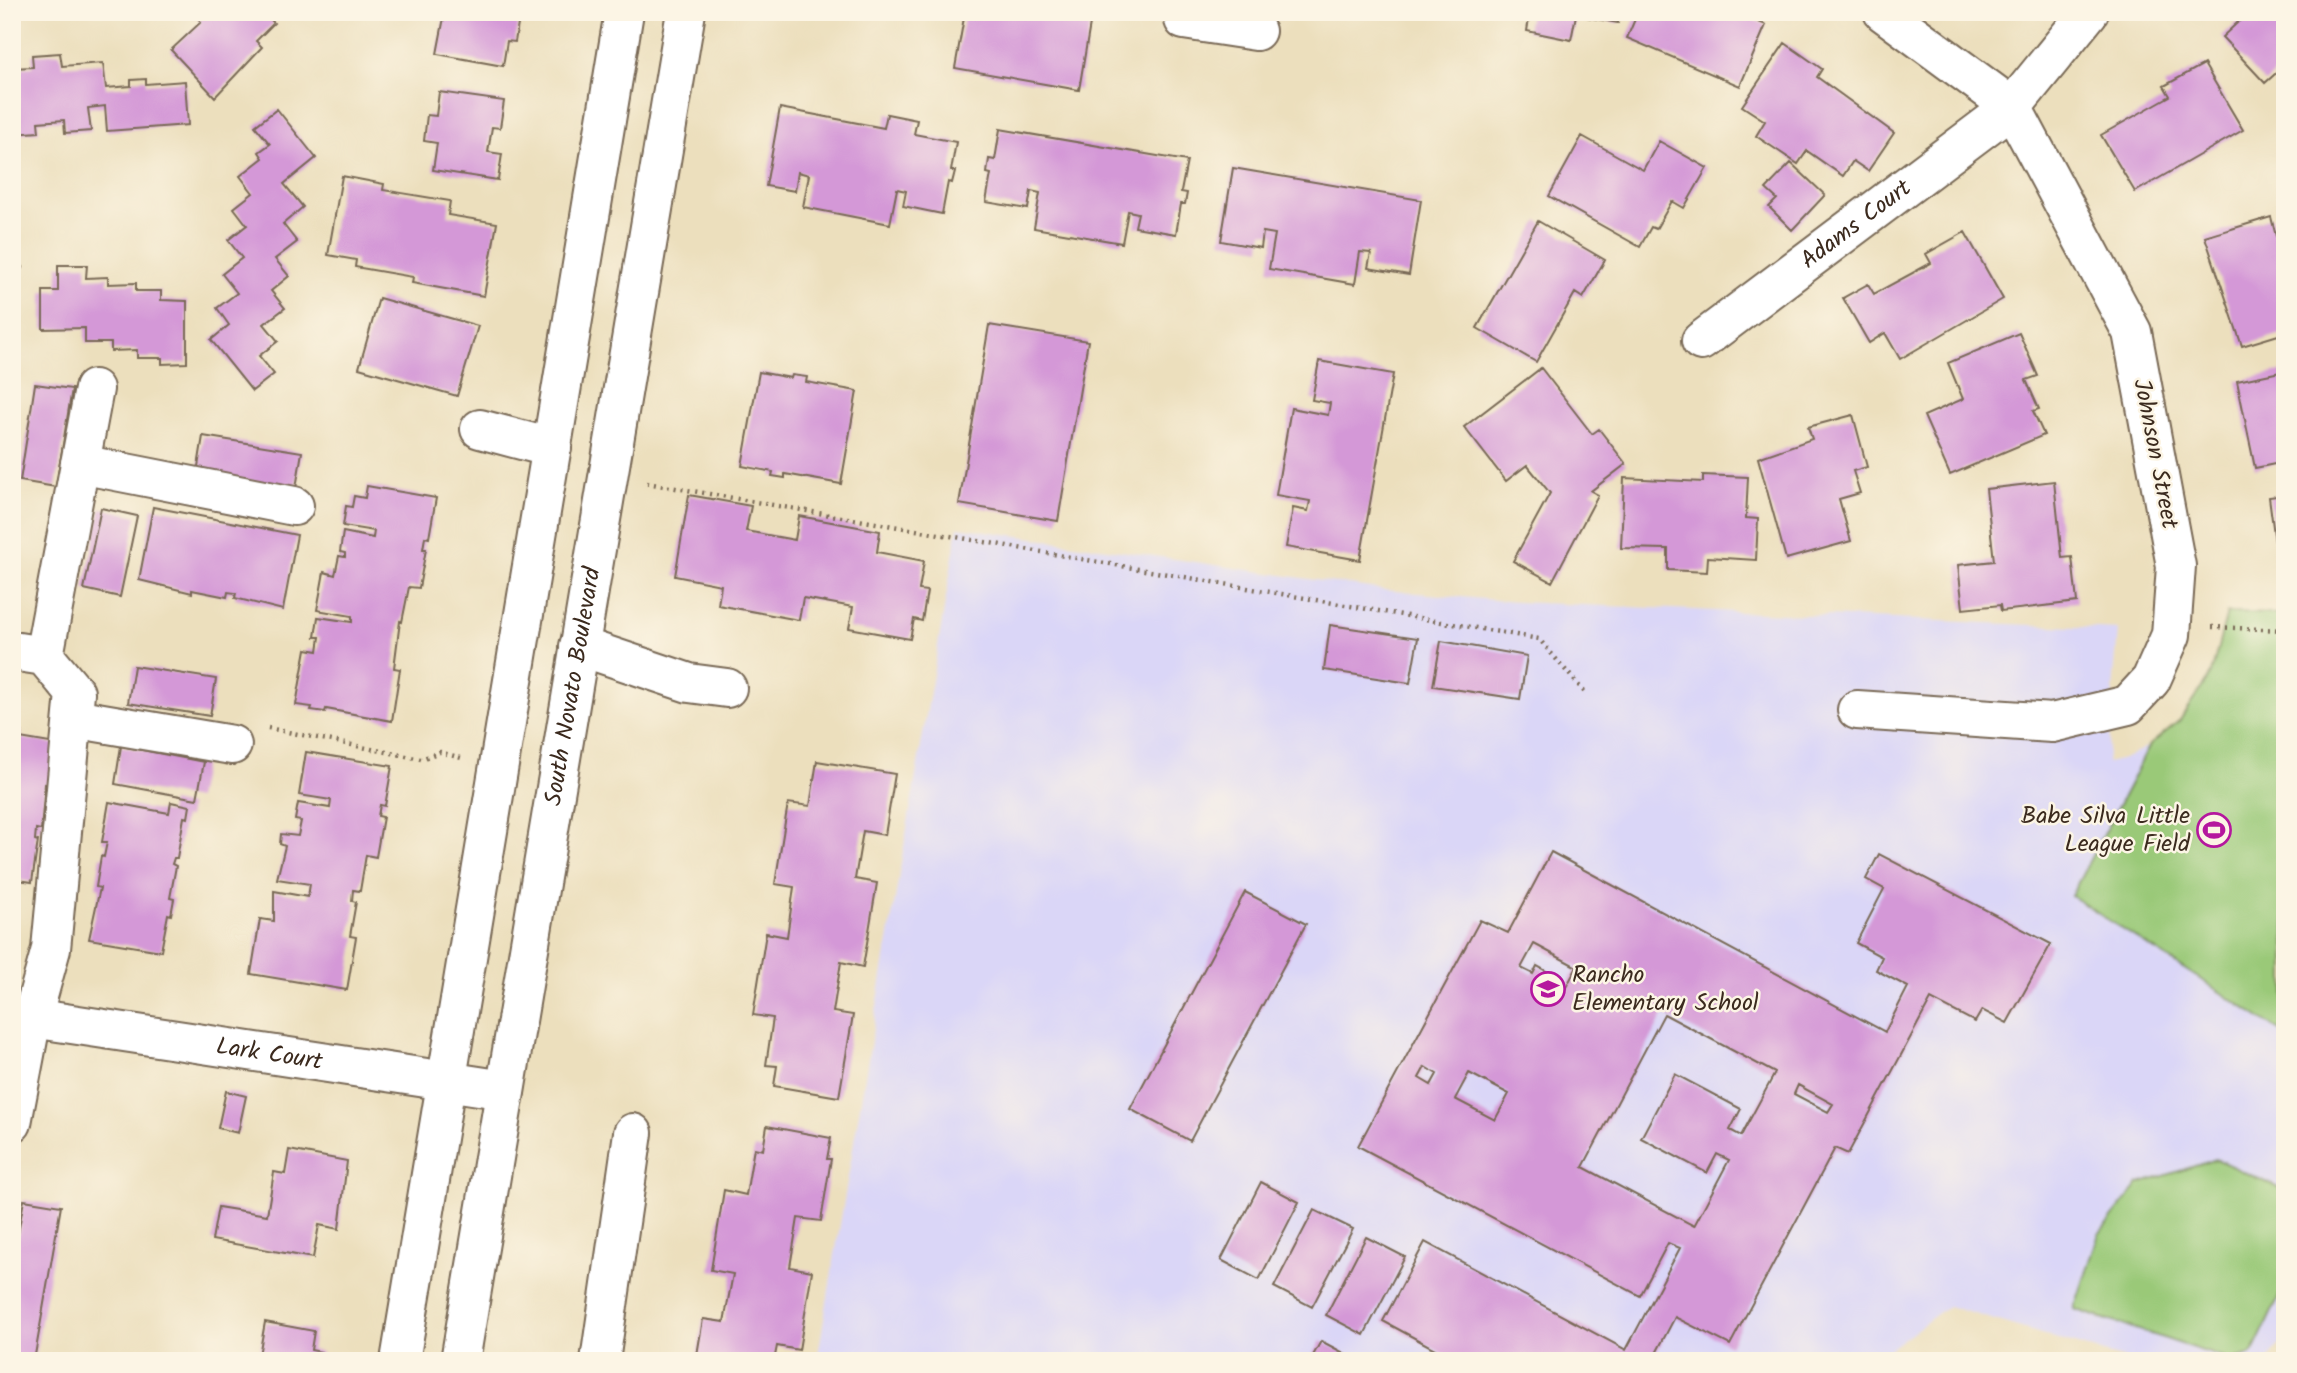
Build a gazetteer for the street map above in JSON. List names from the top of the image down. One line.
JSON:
{"streets":{"main road":["Adams Court","Johnson Street","South Novato Boulevard","Lark Court"]},"crossings":[["Adams Court","Johnson Street"],["South Novato Boulevard","Lark Court"]],"places":{"sports":["Babe Silva Little League Field"],"school or university":["Rancho Elementary School"]}}
